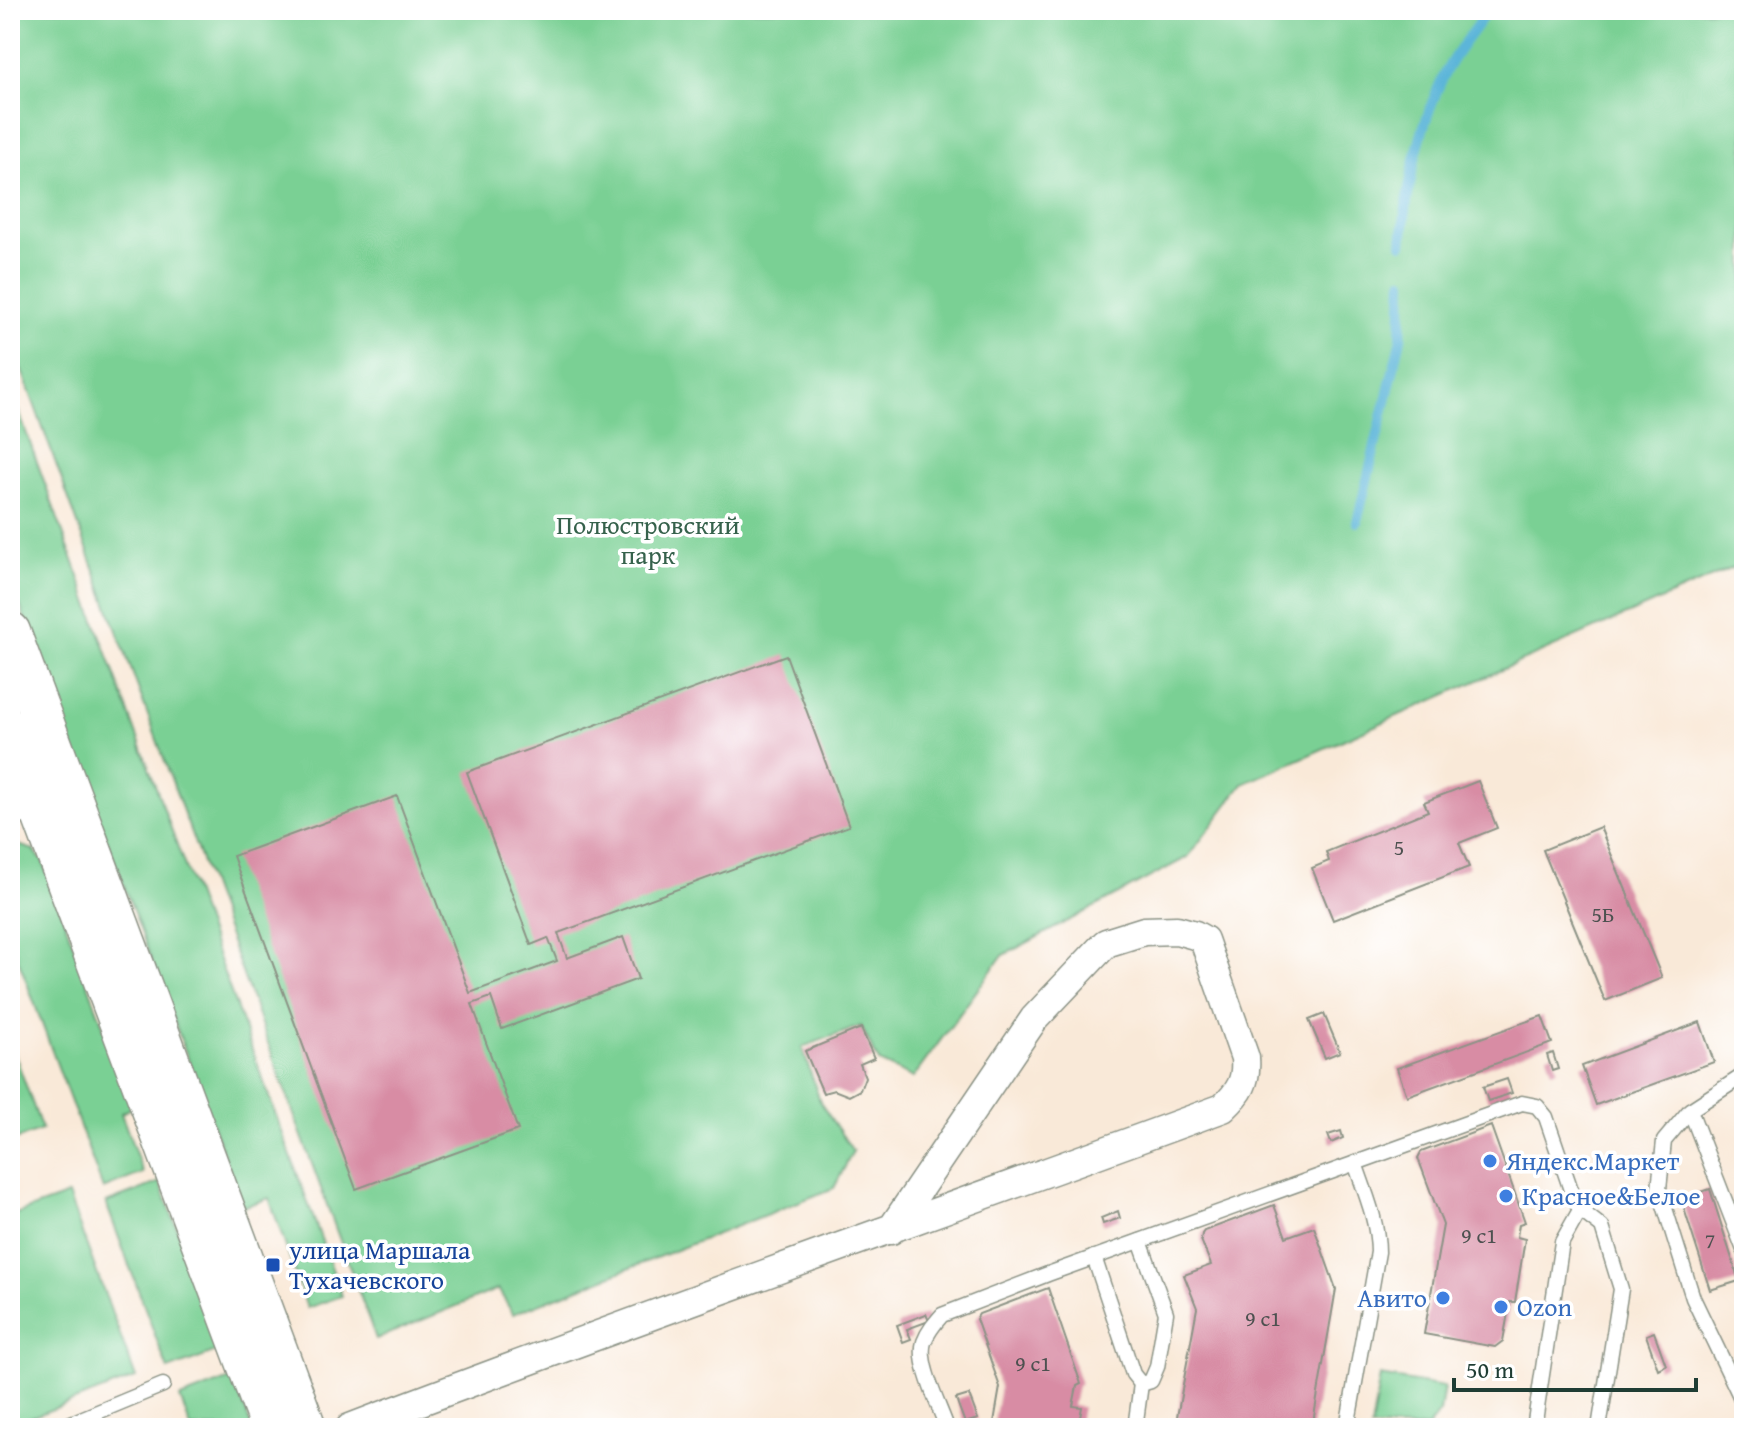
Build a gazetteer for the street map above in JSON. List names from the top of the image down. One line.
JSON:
{"parks":["Полюстровский парк"],"places":{"other":["Яндекс.Маркет","Красное&Белое","Авито","Ozon"],"transit":["улица Маршала Тухачевского"]},"house_numbers":["5","5Б","9 с1","7","9 с1","9 с1"],"scale_bar":"50 m"}
